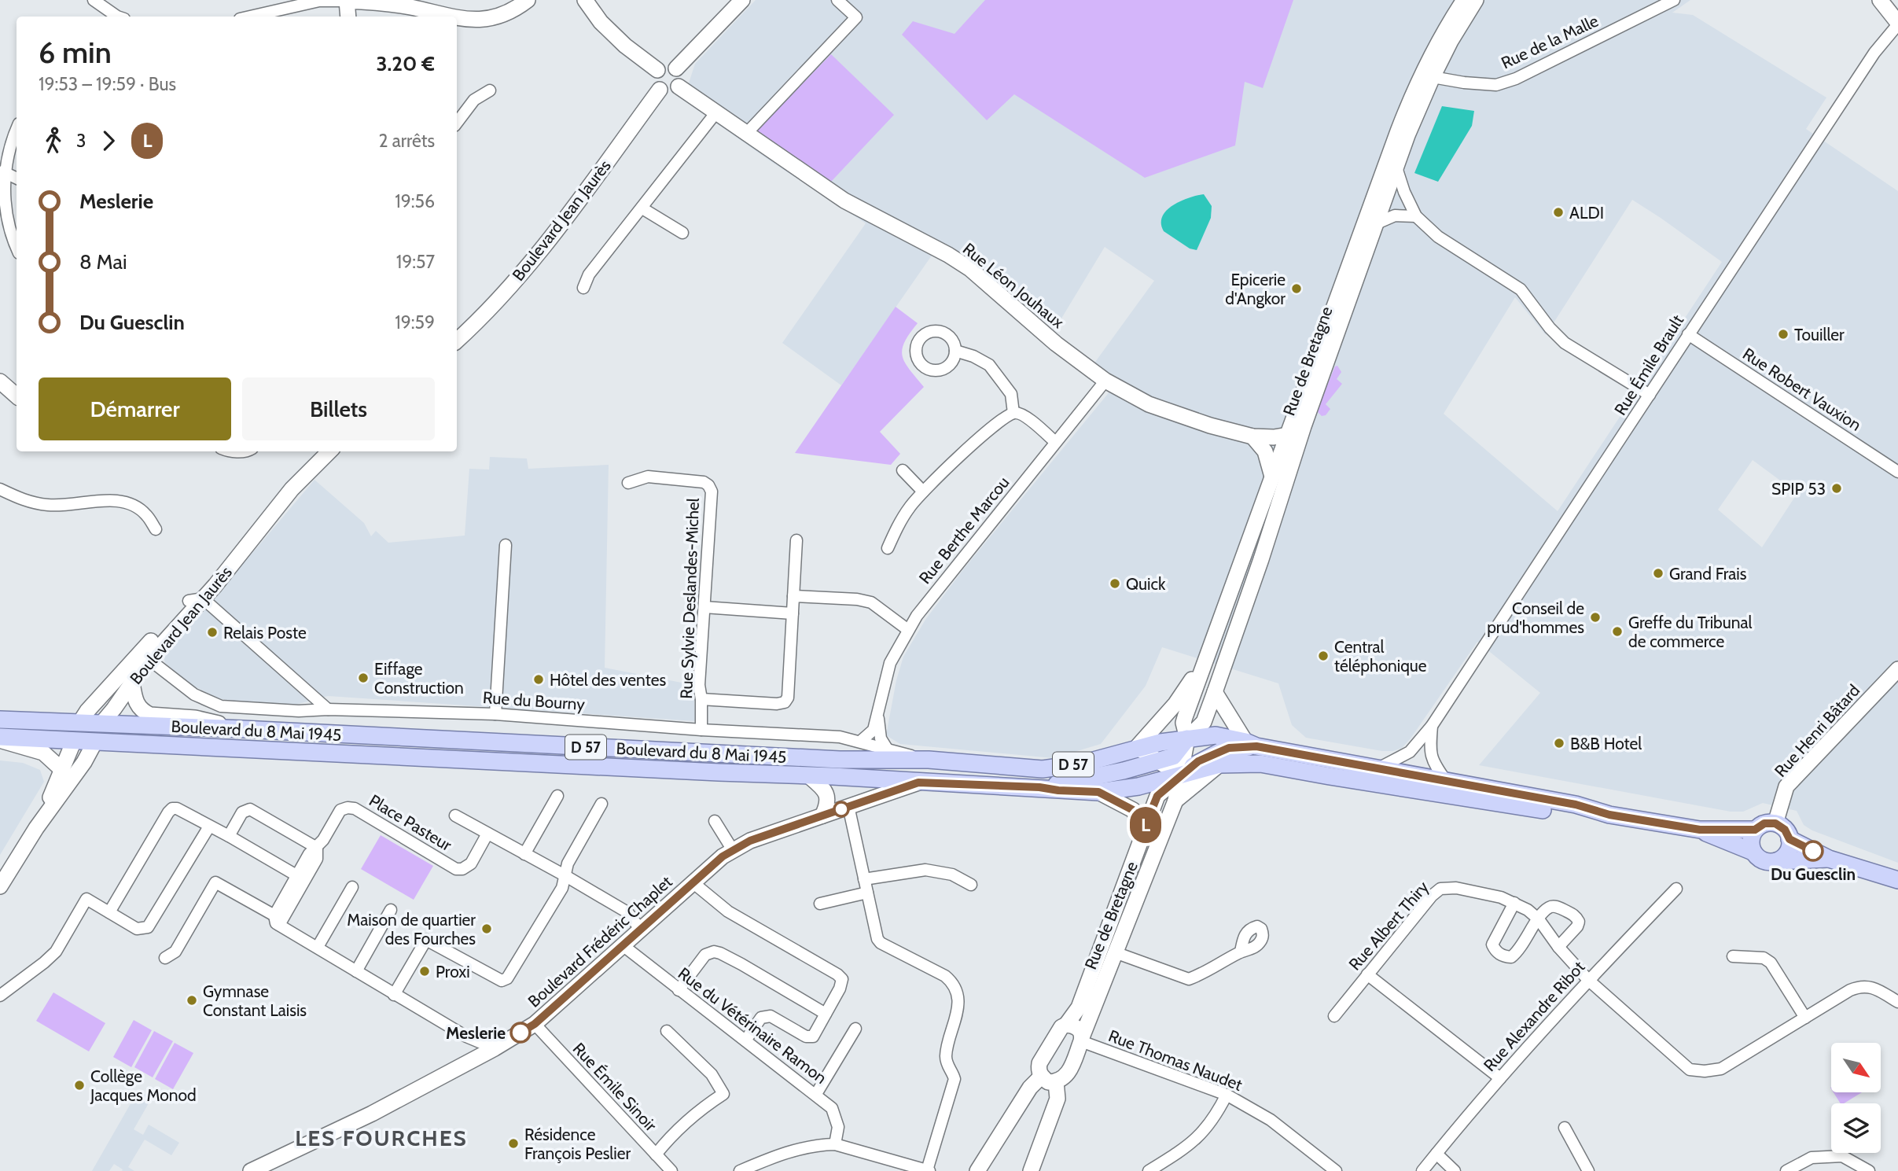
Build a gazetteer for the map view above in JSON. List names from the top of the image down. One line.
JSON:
{"streets":{"main road":["Boulevard Jean Jaurès","Rue Léon Jouhaux","Rue de Bretagne","Boulevard du 8 Mai 1945","Rue Henri Bâtard","D 57","Boulevard Frédéric Chaplet"],"street":["Rue de la Malle","Rue Émile Brault","Rue Robert Vauxion","Rue Berthe Marcou","Rue Sylvie Deslandes-Michel","Rue du Bourny","Place Pasteur","Rue Albert Thiry","Rue Alexandre Ribot","Rue du Vétérinaire Ramon","Rue Thomas Naudet","Rue Émile Sinoir"]},"crossings":[["Rue de la Malle","Rue de Bretagne"],["Boulevard Jean Jaurès","Rue Léon Jouhaux"],["Boulevard Jean Jaurès","Rue du Bourny"],["Boulevard Jean Jaurès","Boulevard du 8 Mai 1945"],["Rue Léon Jouhaux","Rue de Bretagne"],["Rue Léon Jouhaux","Rue Berthe Marcou"],["Rue de Bretagne","Boulevard du 8 Mai 1945"],["Rue de Bretagne","Rue Thomas Naudet"],["Rue Émile Brault","Rue Robert Vauxion"],["Rue Berthe Marcou","Rue du Bourny"],["Rue Sylvie Deslandes-Michel","Rue du Bourny"],["Rue du Bourny","Boulevard du 8 Mai 1945"],["Boulevard du 8 Mai 1945","Boulevard Frédéric Chaplet"],["Rue Albert Thiry","Rue Alexandre Ribot"],["Boulevard Frédéric Chaplet","Rue du Vétérinaire Ramon"],["Boulevard Frédéric Chaplet","Rue Émile Sinoir"]],"districts":["LES FOURCHES"],"places":["ALDI","Epicerie d'Angkor","Touiller","SPIP 53","Grand Frais","Quick","Conseil de prud'hommes","Greffe du Tribunal de commerce","Relais Poste","Central téléphonique","Eiffage Construction","Hôtel des ventes","B&B Hotel","Du Guesclin","Maison de quartier des Fourches","Proxi","Gymnase Constant Laisis","Meslerie","Collège Jacques Monod","Résidence François Peslier"],"lines":["bus line L"],"north":"bottom right","page":{"on_map":"L","heading":["6 min","19:53 – 19:59 · Bus","3.20 €"],"legs":["3","L","2 arrêts"],"list":[{"name":"Meslerie","value":"19:56"},{"name":"8 Mai","value":"19:57"},{"name":"Du Guesclin","value":"19:59"}],"buttons":["Démarrer","Billets"]}}
